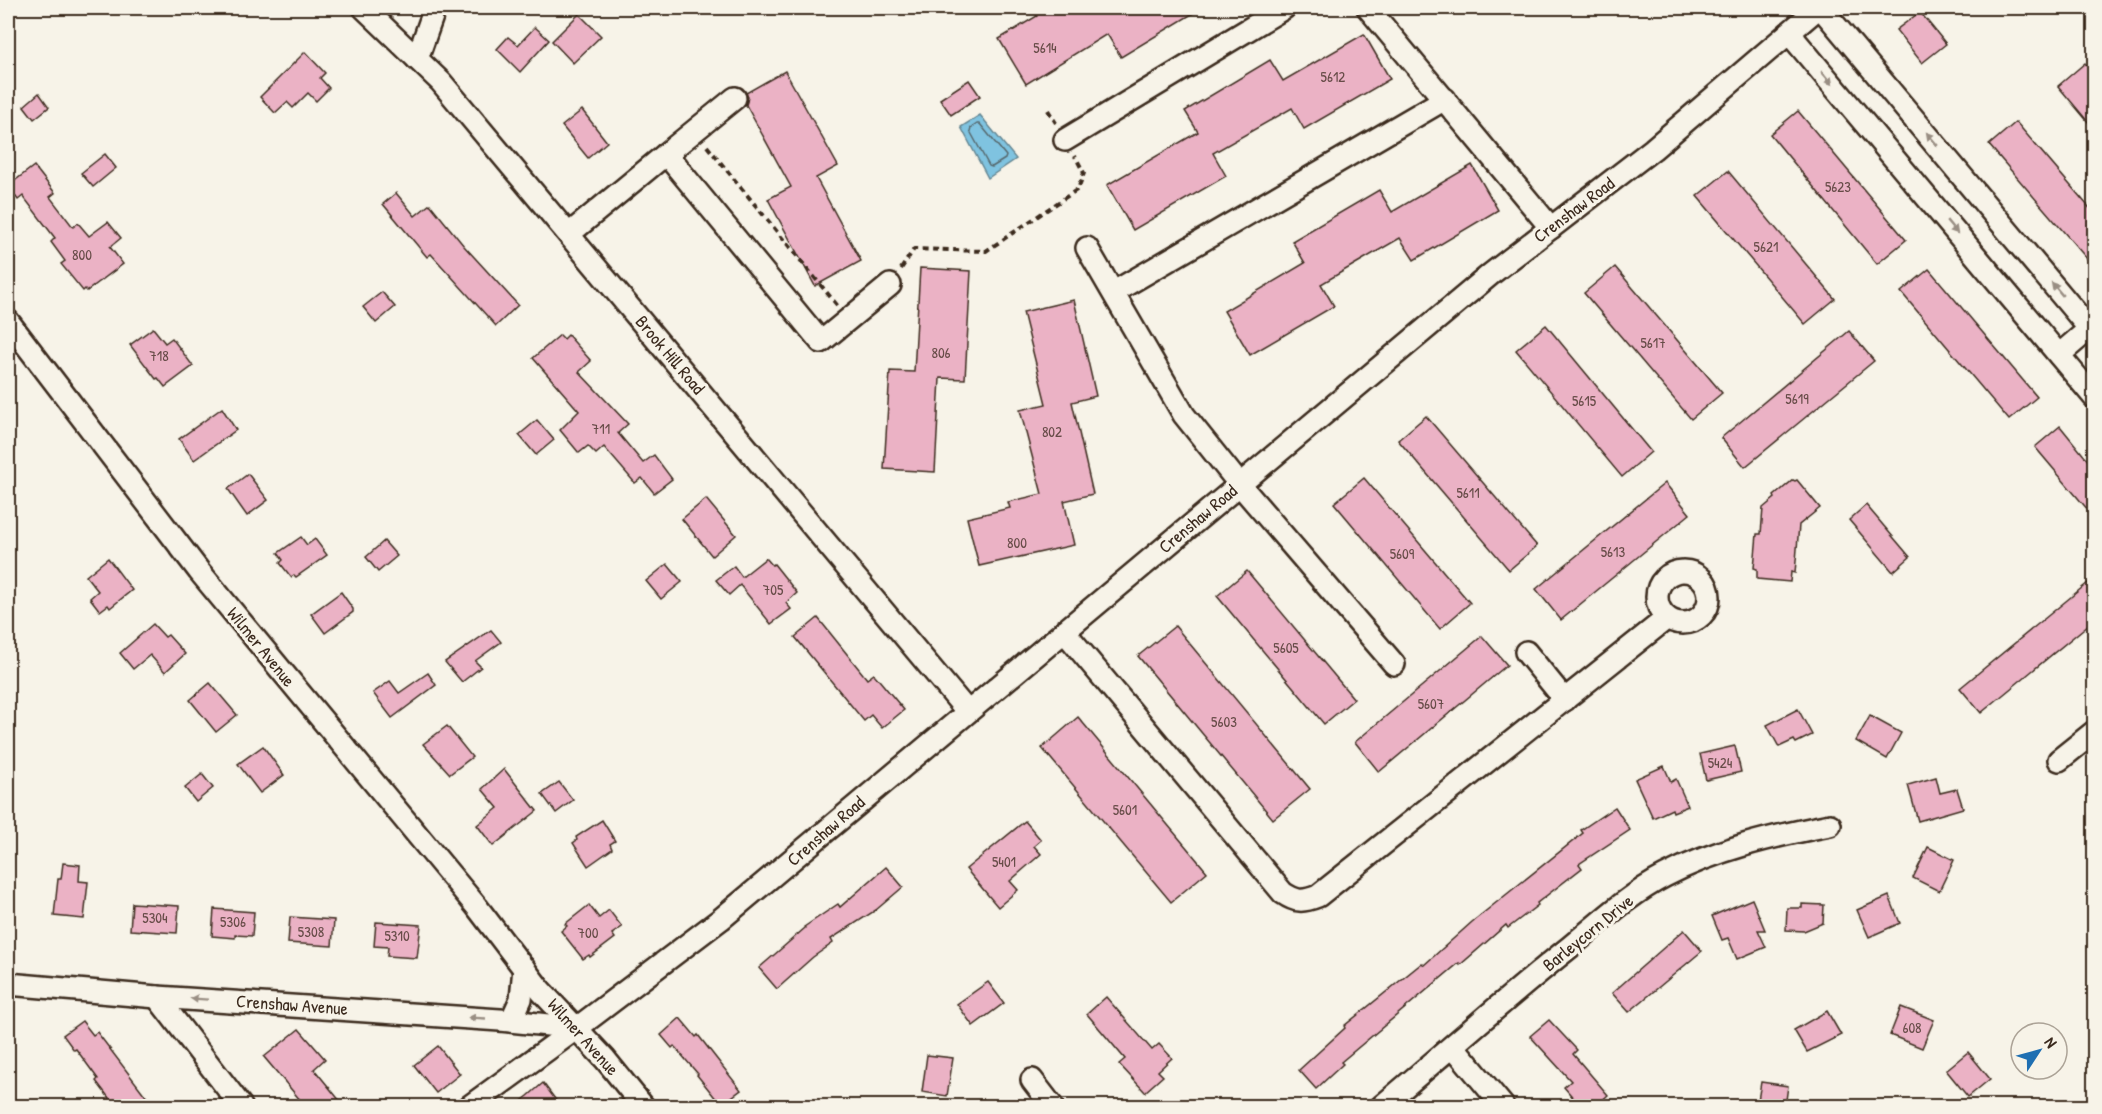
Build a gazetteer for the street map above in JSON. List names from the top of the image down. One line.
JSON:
{"streets":{"street":["Crenshaw Road","Brook Hill Road","Wilmer Avenue","Barleycorn Drive","Crenshaw Avenue"]},"crossings":[["Crenshaw Road","Brook Hill Road"],["Crenshaw Road","Wilmer Avenue"],["Crenshaw Road","Crenshaw Avenue"],["Wilmer Avenue","Crenshaw Avenue"]],"one_way":["Crenshaw Avenue"],"house_numbers":["5614","5612","5623","5621","800","5617","806","718","5619","5615","711","802","5611","800","5613","5609","705","5605","5607","5603","5424","5601","5401","5304","5306","5308","700","5310","608"],"north":"top right"}
